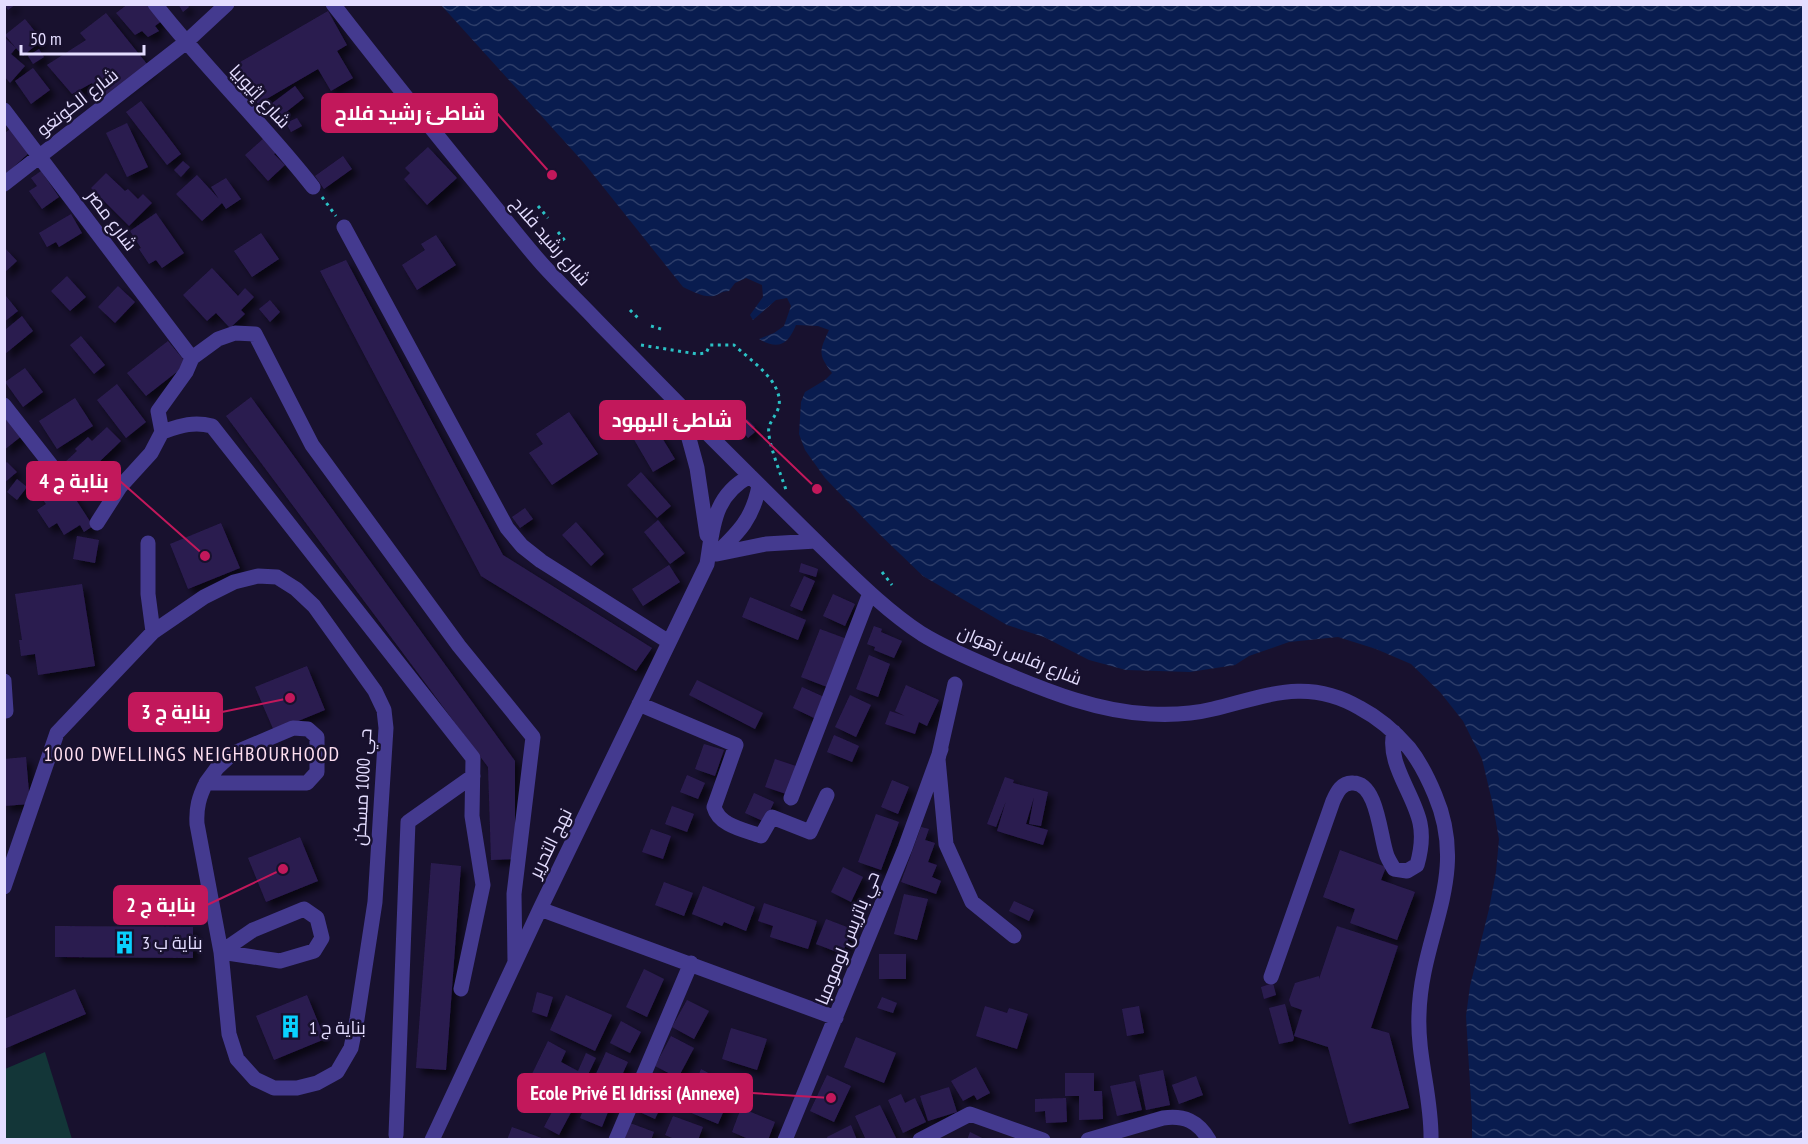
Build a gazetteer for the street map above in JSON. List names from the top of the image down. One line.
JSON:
{"streets":{"street":["شارع إثيوبيا","شارع الكونغو","شارع مصر","شارع رشيد فلاح","شارع رفاس زهوان","حي 1000 مسكن","نهج التحرير","حي باتريس لومومبا"]},"crossings":[["شارع إثيوبيا","شارع الكونغو"],["شارع الكونغو","شارع مصر"],["شارع رشيد فلاح","شارع رفاس زهوان"],["شارع رشيد فلاح","نهج التحرير"],["شارع رفاس زهوان","نهج التحرير"]],"districts":["1000 DWELLINGS NEIGHBOURHOOD"],"places":{"other":["شاطئ رشيد فلاح","شاطئ اليهود","بناية ج 4","بناية ج 3","بناية ج 2","Ecole Privé El Idrissi (Annexe)"],"building":["بناية ب 3","بناية ج 1"]},"scale_bar":"50 m"}
